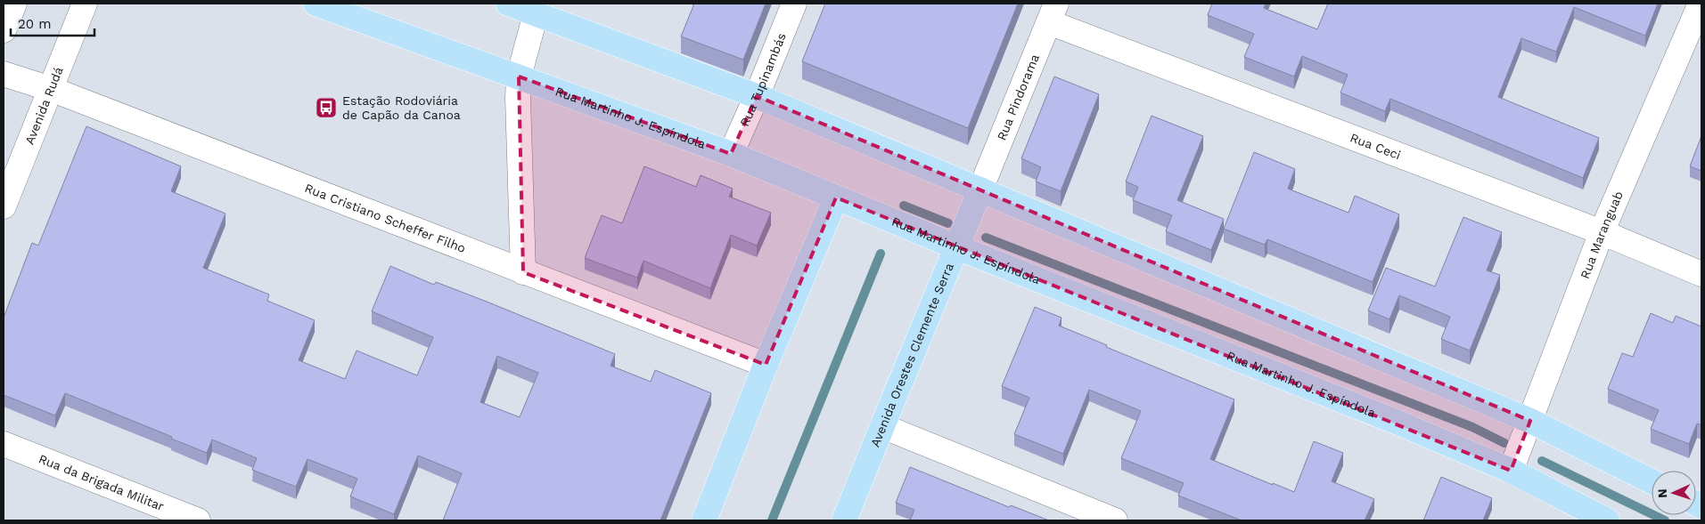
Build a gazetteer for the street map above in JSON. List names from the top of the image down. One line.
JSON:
{"streets":{"main road":["Rua Martinho J. Espíndola","Avenida Orestes Clemente Serra"],"street":["Rua Tupinambás","Rua Pindorama","Avenida Rudá","Rua Ceci","Rua Cristiano Scheffer Filho","Rua Maranguab","Rua da Brigada Militar"]},"crossings":[["Rua Tupinambás","Rua Martinho J. Espíndola"],["Rua Pindorama","Rua Ceci"],["Rua Pindorama","Avenida Orestes Clemente Serra"],["Avenida Rudá","Rua Cristiano Scheffer Filho"],["Rua Martinho J. Espíndola","Rua Maranguab"],["Rua Martinho J. Espíndola","Avenida Orestes Clemente Serra"],["Rua Ceci","Rua Maranguab"]],"places":{"bus stop":["Estação Rodoviária de Capão da Canoa"]},"scale_bar":"20 m","north":"left"}
